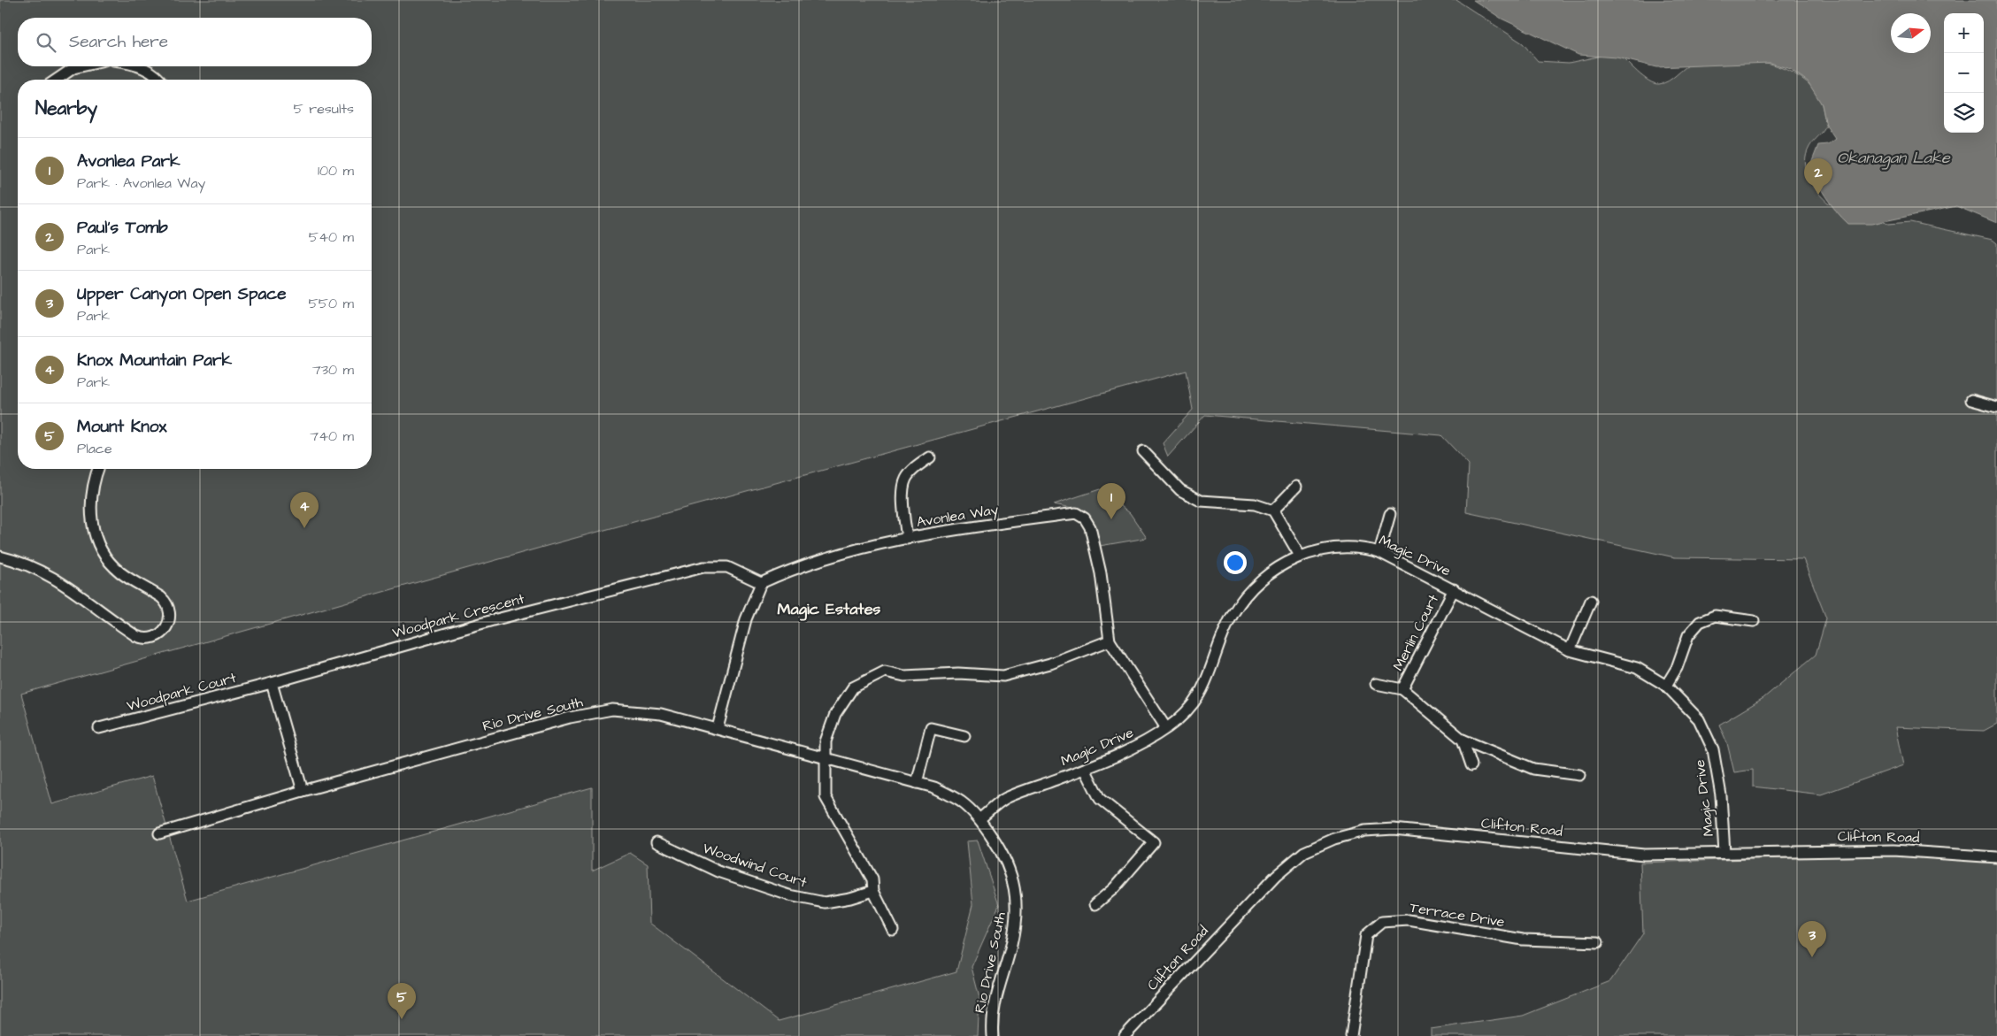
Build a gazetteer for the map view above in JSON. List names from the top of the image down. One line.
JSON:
{"streets":{"street":["Avonlea Way","Magic Drive","Woodpark Crescent","Merlin Court","Woodpark Court","Rio Drive South","Clifton Road","Woodwind Court","Terrace Drive"]},"crossings":[["Avonlea Way","Magic Drive"],["Avonlea Way","Woodpark Crescent"],["Magic Drive","Merlin Court"],["Magic Drive","Rio Drive South"],["Magic Drive","Clifton Road"],["Woodpark Crescent","Woodpark Court"]],"districts":["Magic Estates"],"water":["Okanagan Lake"],"north":"right","page":{"map_buttons":["+","−"],"search":"Search here","heading":["Nearby","5 results"],"list":[{"mark":"1","name":"Avonlea Park","note":"Park · Avonlea Way","value":"100 m"},{"mark":"2","name":"Paul's Tomb","note":"Park","value":"540 m"},{"mark":"3","name":"Upper Canyon Open Space","note":"Park","value":"550 m"},{"mark":"4","name":"Knox Mountain Park","note":"Park","value":"730 m"},{"mark":"5","name":"Mount Knox","note":"Place","value":"740 m"}],"pins":["2","1","4","3","5"]}}
